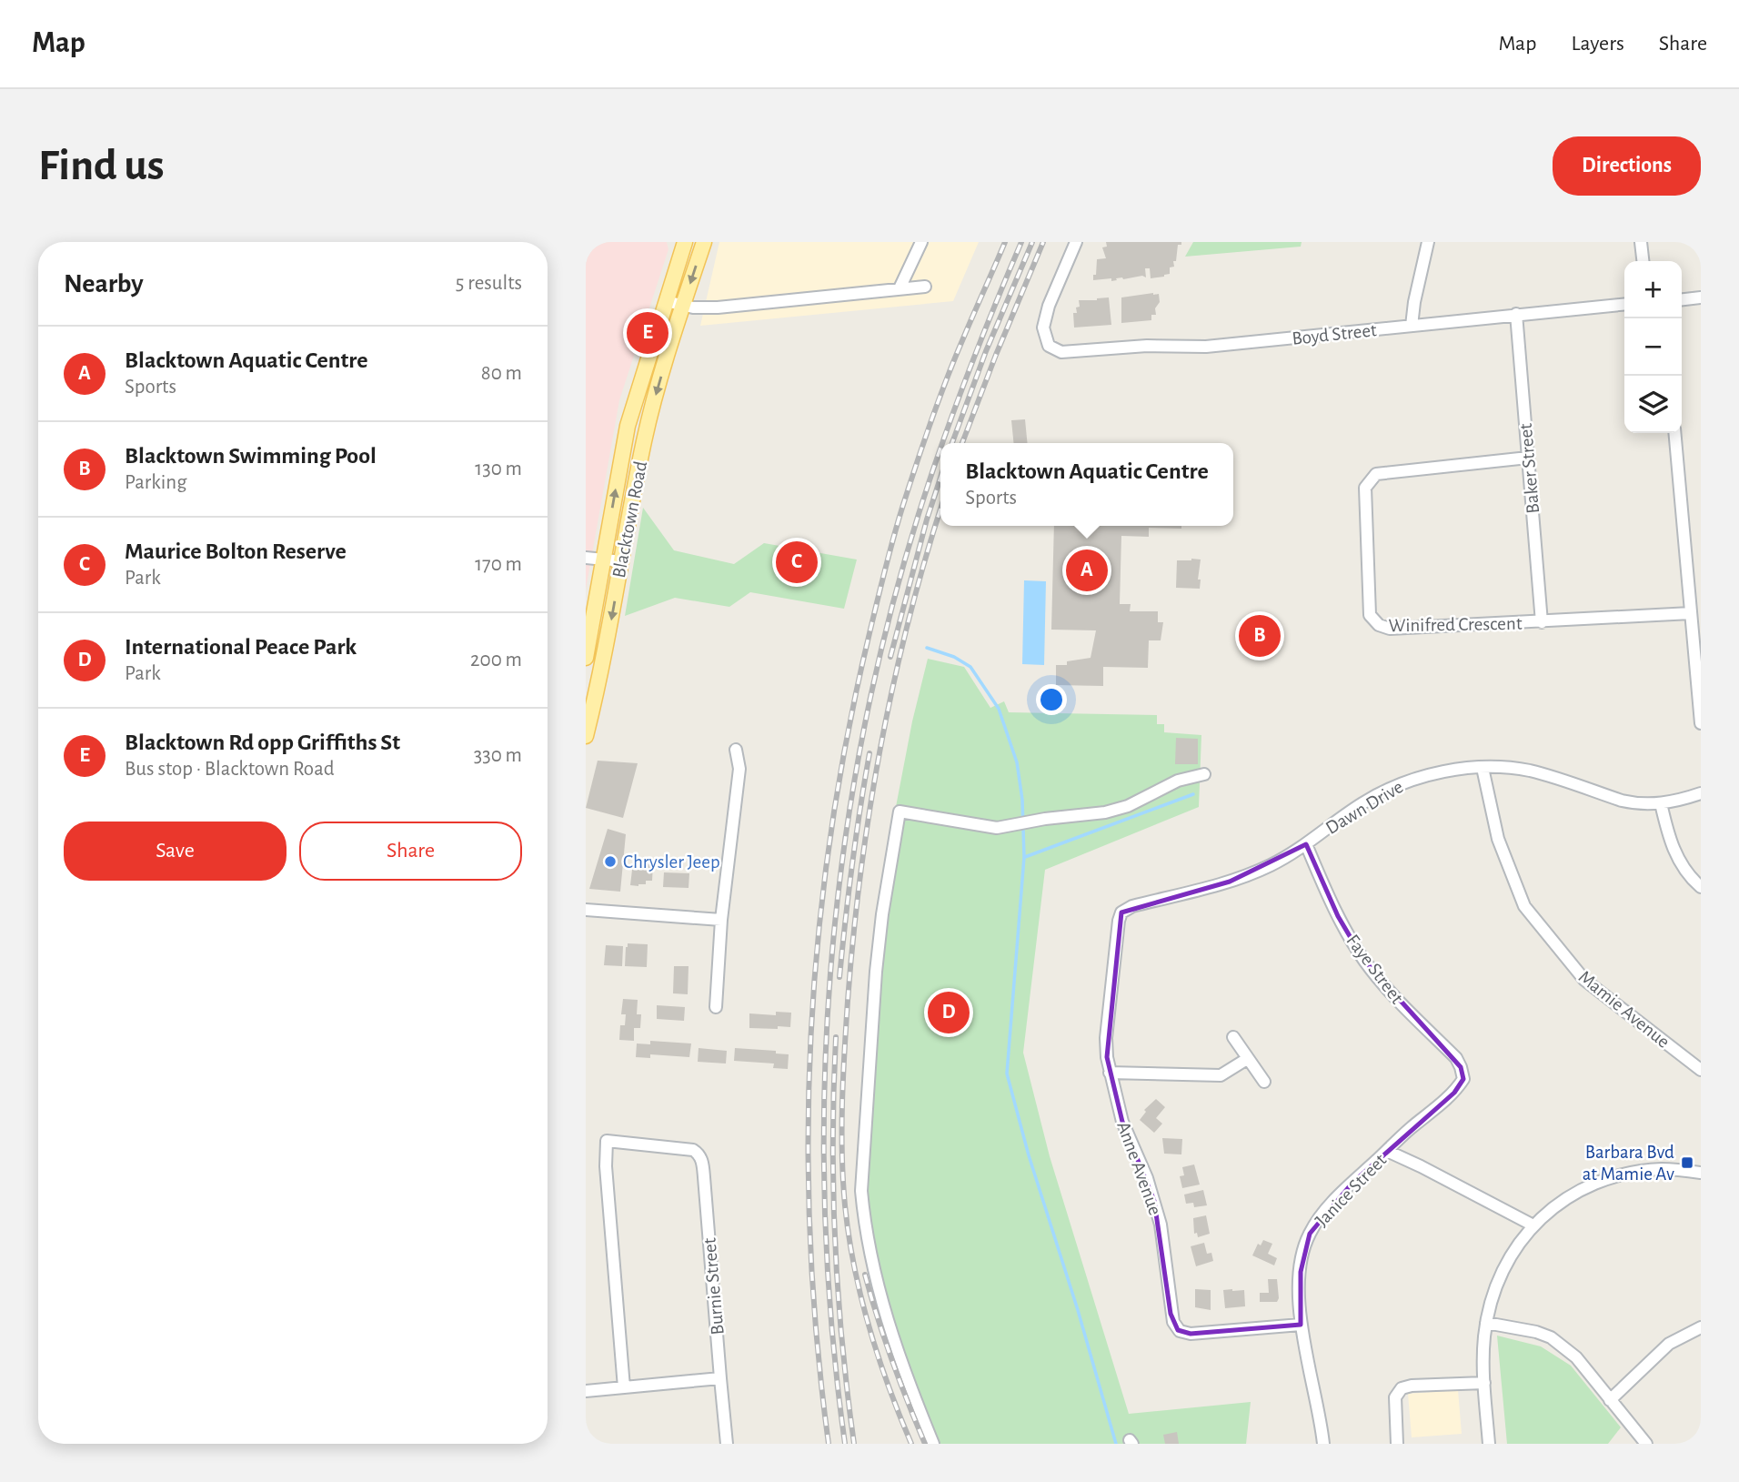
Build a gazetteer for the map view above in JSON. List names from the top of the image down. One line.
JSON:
{"streets":{"main road":["Blacktown Road"],"street":["Boyd Street","Baker Street","Winifred Crescent","Dawn Drive","Faye Street","Mamie Avenue","Anne Avenue","Janice Street","Burnie Street"]},"crossings":[["Boyd Street","Baker Street"],["Baker Street","Winifred Crescent"],["Dawn Drive","Faye Street"],["Dawn Drive","Mamie Avenue"],["Dawn Drive","Anne Avenue"],["Faye Street","Janice Street"],["Anne Avenue","Janice Street"]],"places":{"other":["Chrysler Jeep"],"transit":["Barbara Bvd at Mamie Av"]},"page":{"header":"Map","nav":["Map","Layers","Share"],"buttons":["Directions",["Save","Share"]],"title":"Find us","heading":["Nearby","5 results"],"map_buttons":["+","−"],"pins":["E","C","A","B","D"],"list":[{"mark":"A","name":"Blacktown Aquatic Centre","note":"Sports","value":"80 m"},{"mark":"B","name":"Blacktown Swimming Pool","note":"Parking","value":"130 m"},{"mark":"C","name":"Maurice Bolton Reserve","note":"Park","value":"170 m"},{"mark":"D","name":"International Peace Park","note":"Park","value":"200 m"},{"mark":"E","name":"Blacktown Rd opp Griffiths St","note":"Bus stop · Blacktown Road","value":"330 m"}],"popup":["Blacktown Aquatic Centre","Sports"]}}
